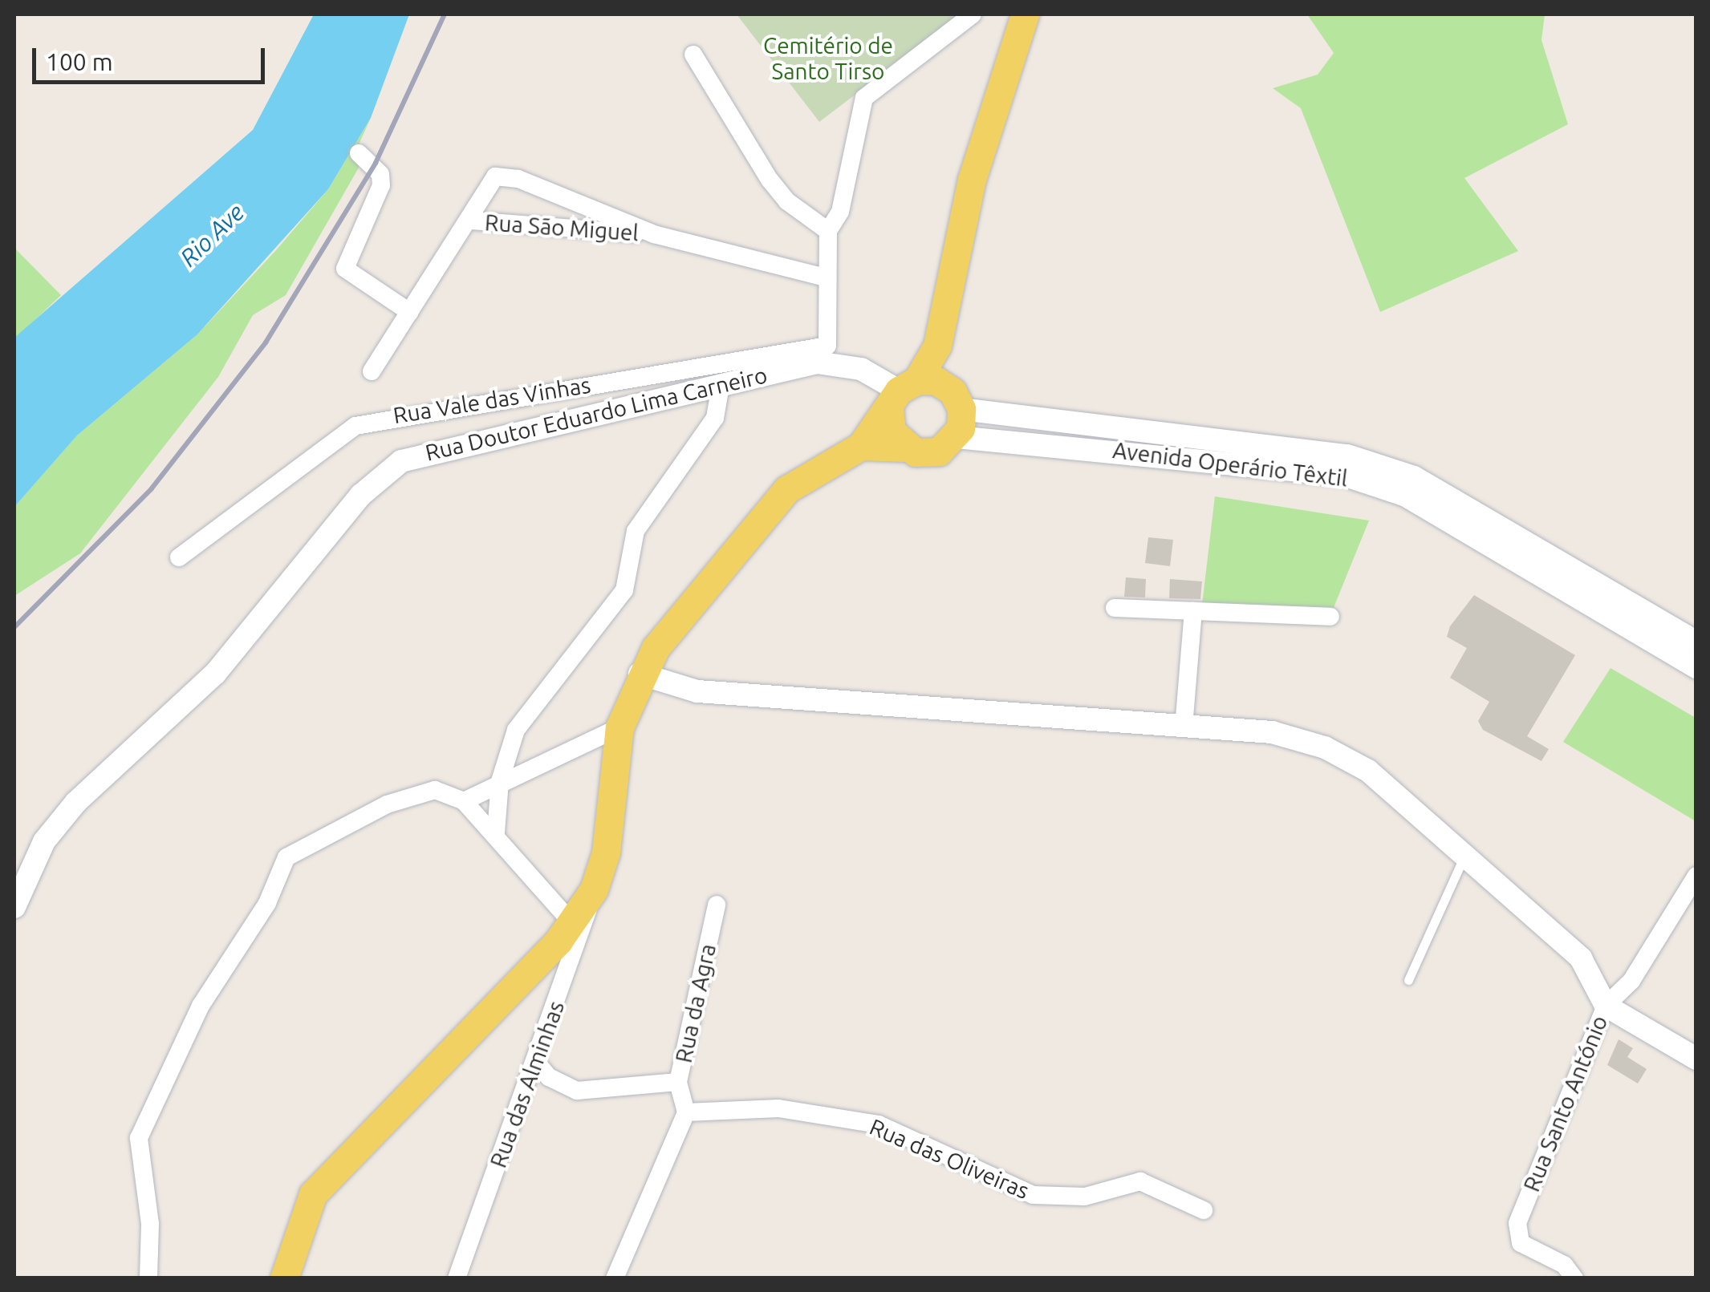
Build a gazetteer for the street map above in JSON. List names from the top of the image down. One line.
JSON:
{"streets":{"street":["Rua São Miguel","Rua Vale das Vinhas","Rua Doutor Eduardo Lima Carneiro","Avenida Operário Têxtil","Rua da Agra","Rua das Alminhas","Rua Santo António","Rua das Oliveiras"]},"crossings":[["Rua São Miguel","Rua Vale das Vinhas"],["Rua Doutor Eduardo Lima Carneiro","Avenida Operário Têxtil"],["Rua da Agra","Rua das Oliveiras"]],"water":["Rio Ave"],"parks":["Cemitério de Santo Tirso"],"scale_bar":"100 m"}
